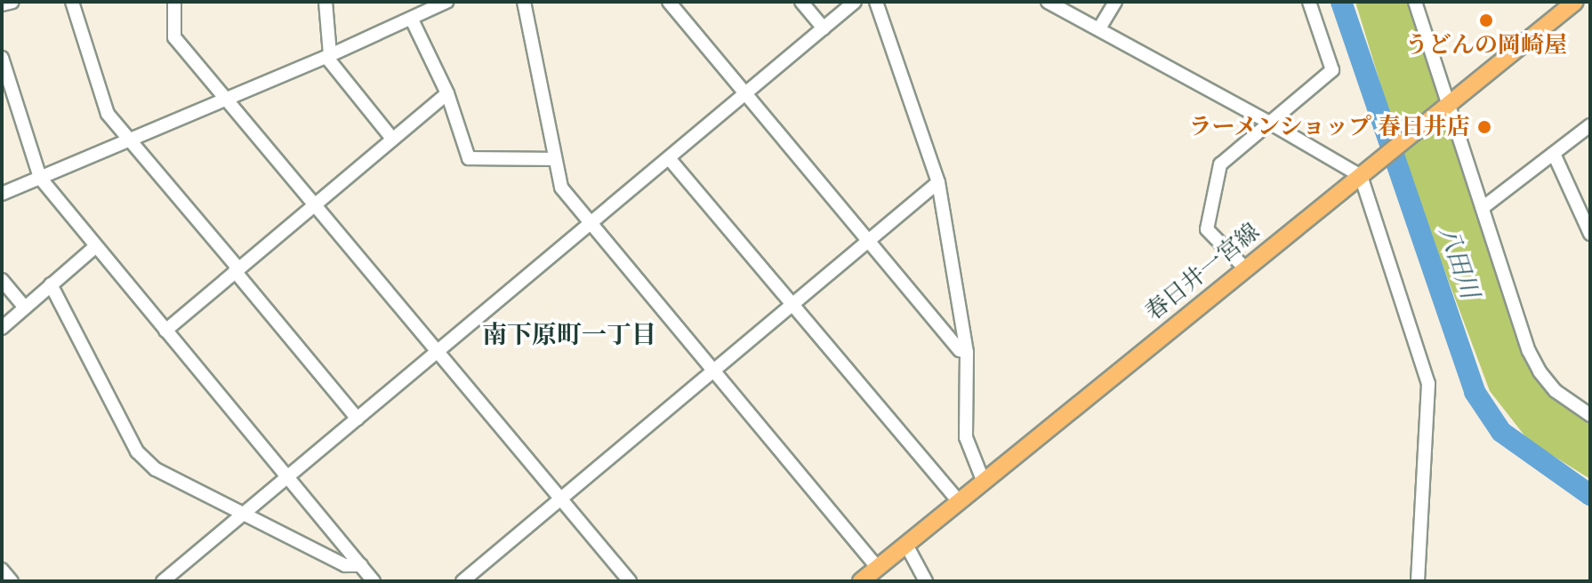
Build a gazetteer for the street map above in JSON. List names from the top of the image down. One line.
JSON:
{"streets":{"main road":["春日井一宮線"]},"districts":["南下原町一丁目"],"water":["八田川"],"places":["うどんの岡崎屋","ラーメンショップ 春日井店"]}
